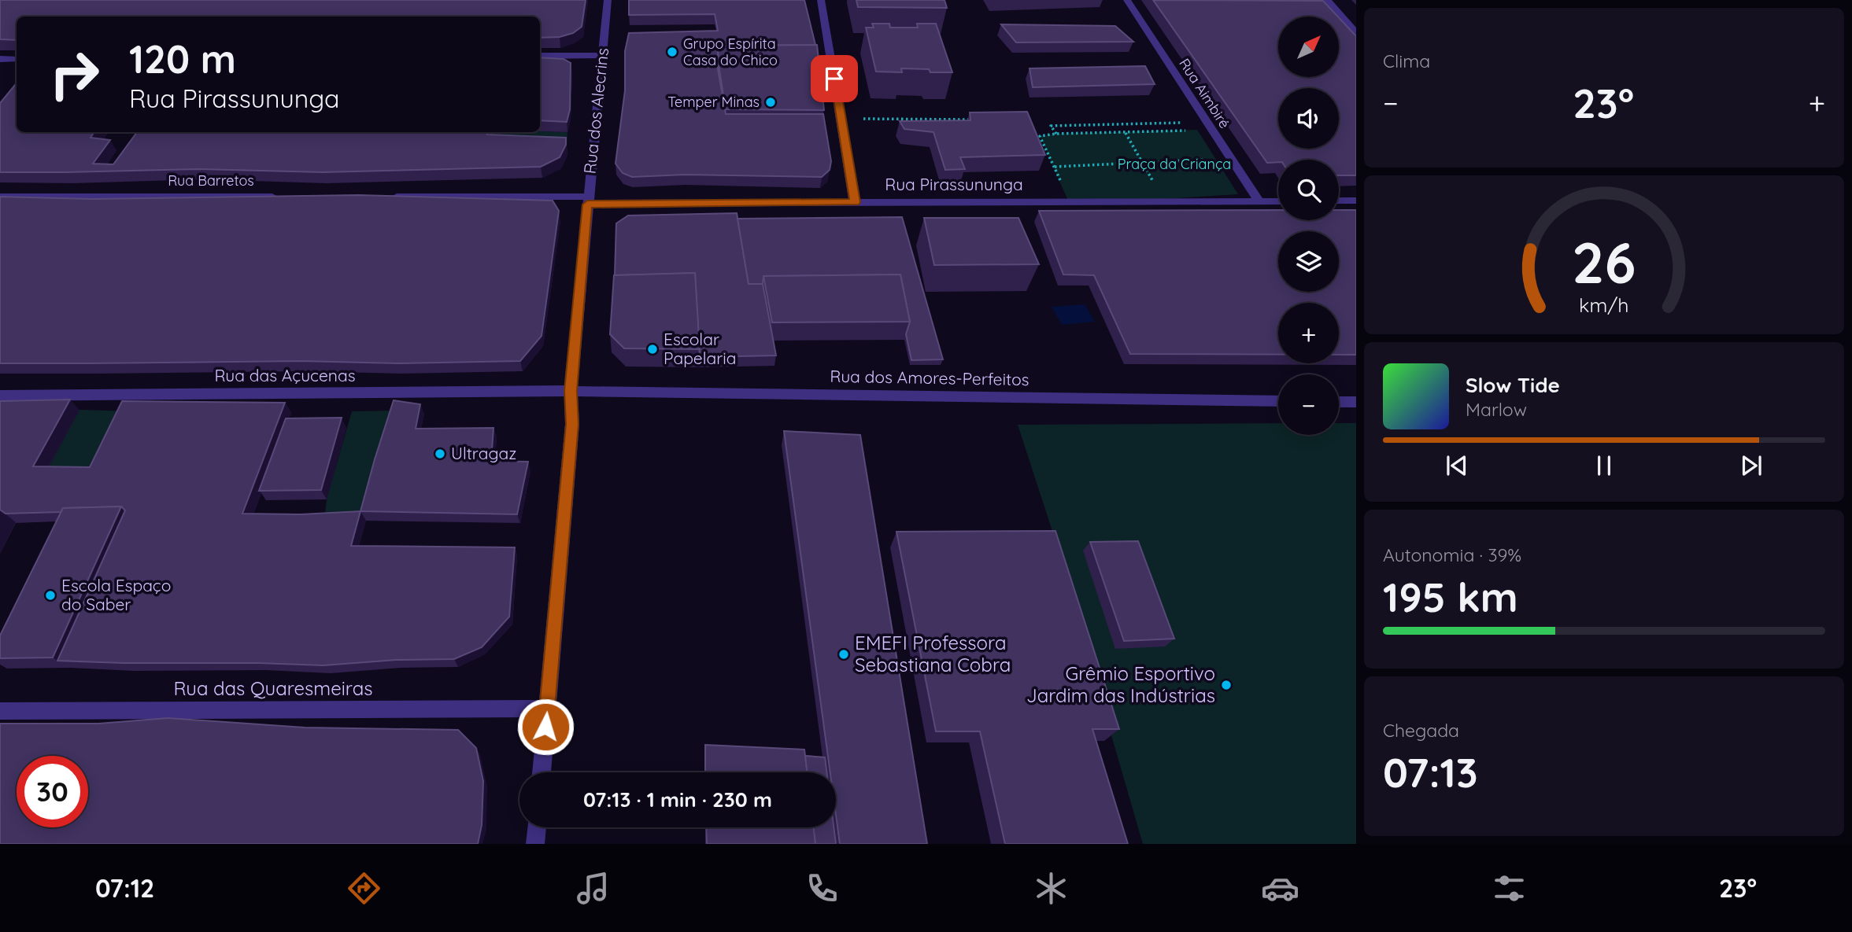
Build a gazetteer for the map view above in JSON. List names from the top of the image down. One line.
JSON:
{"streets":{"street":["Rua Aimbiré","Rua dos Alecrins","Rua Barretos","Rua Pirassununga","Rua das Açucenas","Rua dos Amores-Perfeitos","Rua das Quaresmeiras"]},"crossings":[["Rua Aimbiré","Rua Pirassununga"],["Rua dos Alecrins","Rua Pirassununga"],["Rua dos Alecrins","Rua das Açucenas"],["Rua dos Alecrins","Rua dos Amores-Perfeitos"],["Rua dos Alecrins","Rua das Quaresmeiras"],["Rua das Açucenas","Rua dos Amores-Perfeitos"]],"parks":["Praça da Criança"],"places":["Grupo Espírita Casa do Chico","Temper Minas","Escolar Papelaria","Ultragaz","Escola Espaço do Saber","EMEFI Professora Sebastiana Cobra","Grêmio Esportivo Jardim das Indústrias"],"north":"top right","page":{"tile":["Clima",["Autonomia · 39%","195 km"],["Chegada","07:13"]],"map_buttons":["+","−"],"turn":["120 m","Rua Pirassununga"],"heat":["−","23°","+"],"song":["Slow Tide","Marlow"],"limit":"30","trip":"07:13 · 1 min · 230 m","tabs":["07:12","23°"],"gauge":["26","km/h"]}}
